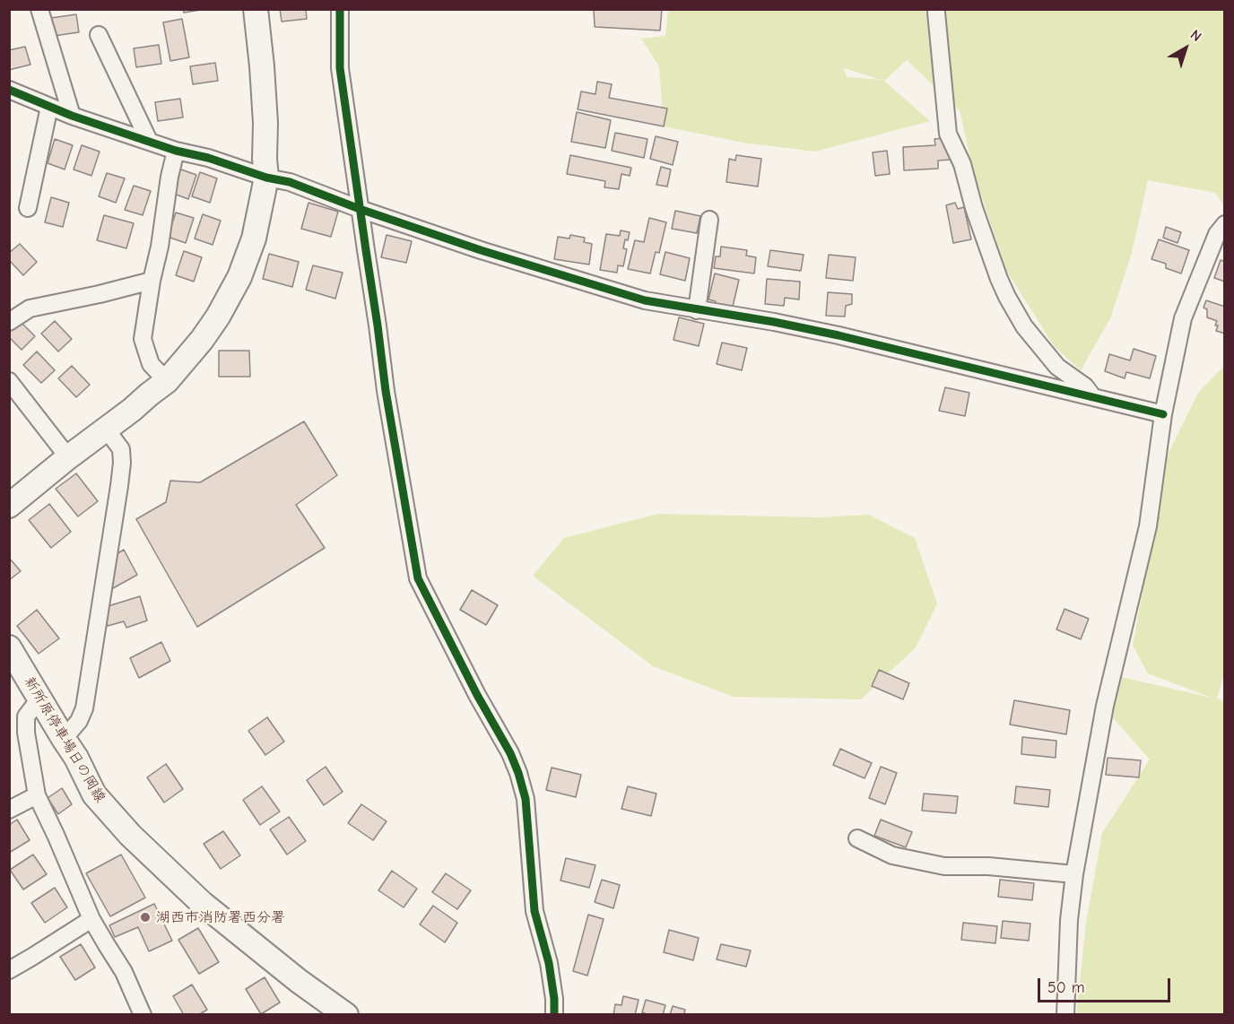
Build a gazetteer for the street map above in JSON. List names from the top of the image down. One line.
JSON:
{"streets":{"street":["新所原停車場日の岡線"]},"places":["湖西市消防署西分署"],"scale_bar":"50 m","north":"top right"}
